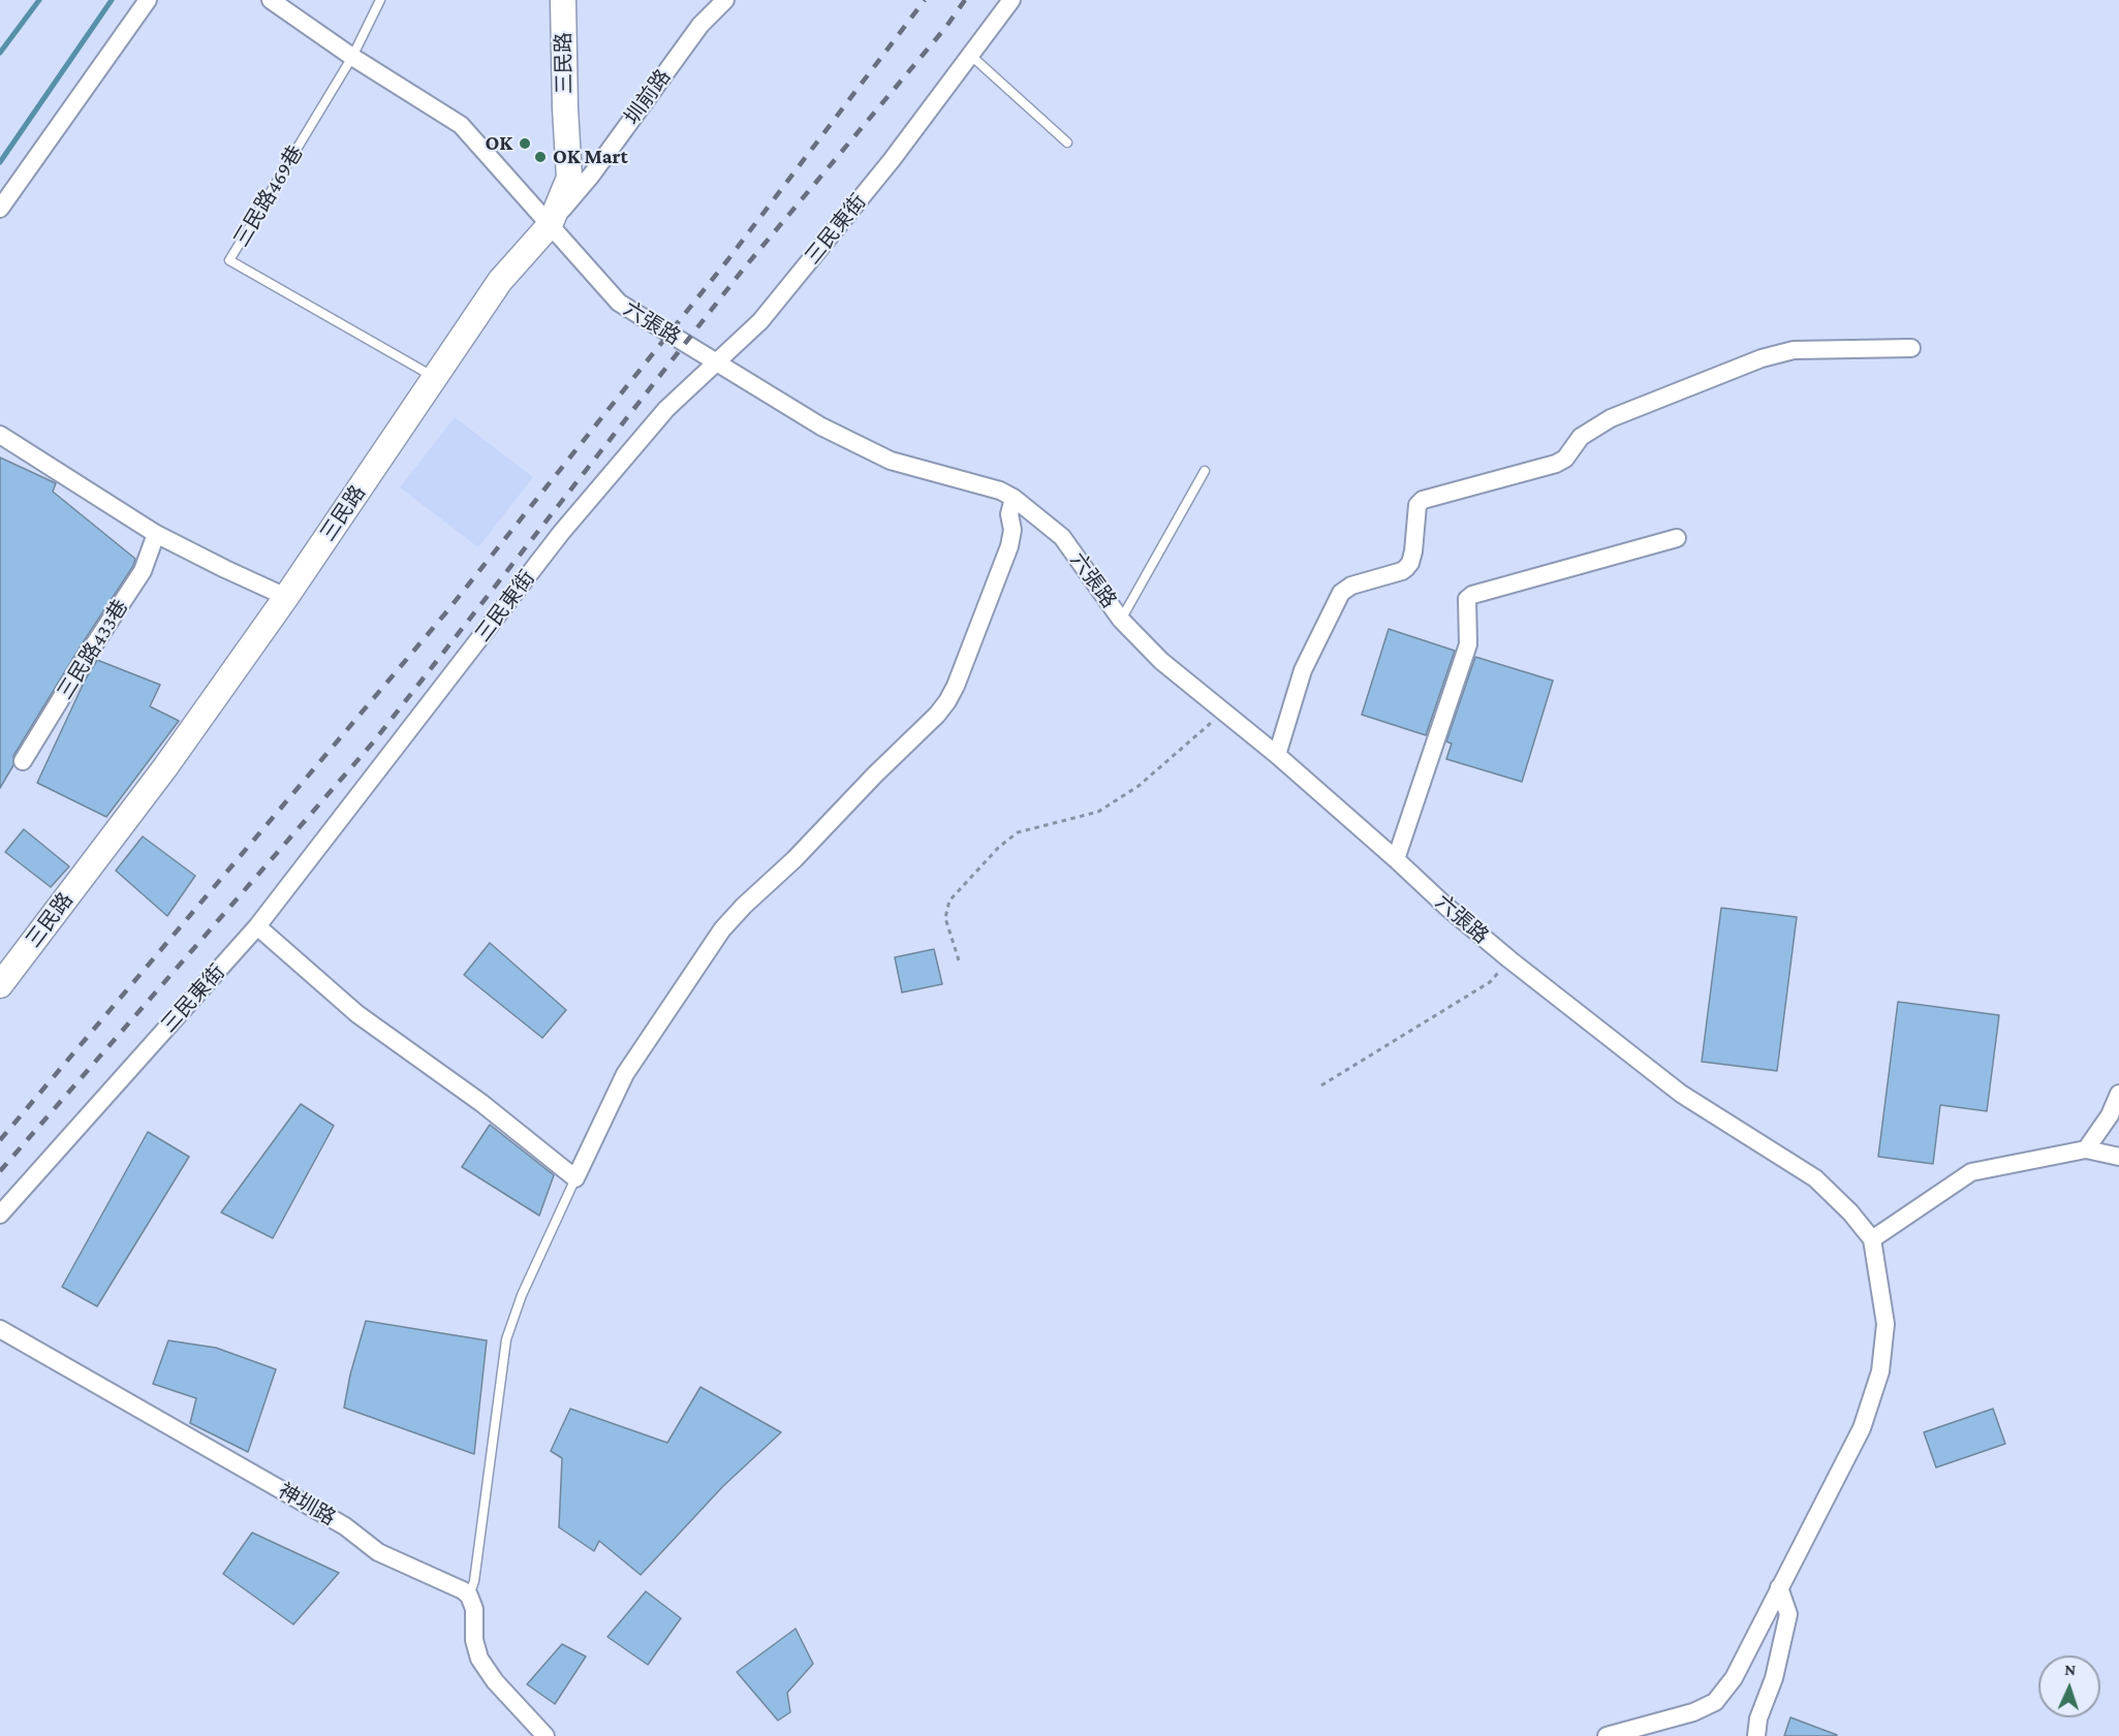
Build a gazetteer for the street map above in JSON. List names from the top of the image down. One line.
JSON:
{"streets":{"street":["三民路","圳前路","三民東街","六張路","三民路433巷","神圳路"],"lane":["三民路469巷"]},"crossings":[["三民路","圳前路"],["三民路","三民路469巷"],["三民路","六張路"],["圳前路","六張路"],["三民路469巷","六張路"],["三民東街","六張路"]],"places":["OK","OK Mart"],"north":"top"}
